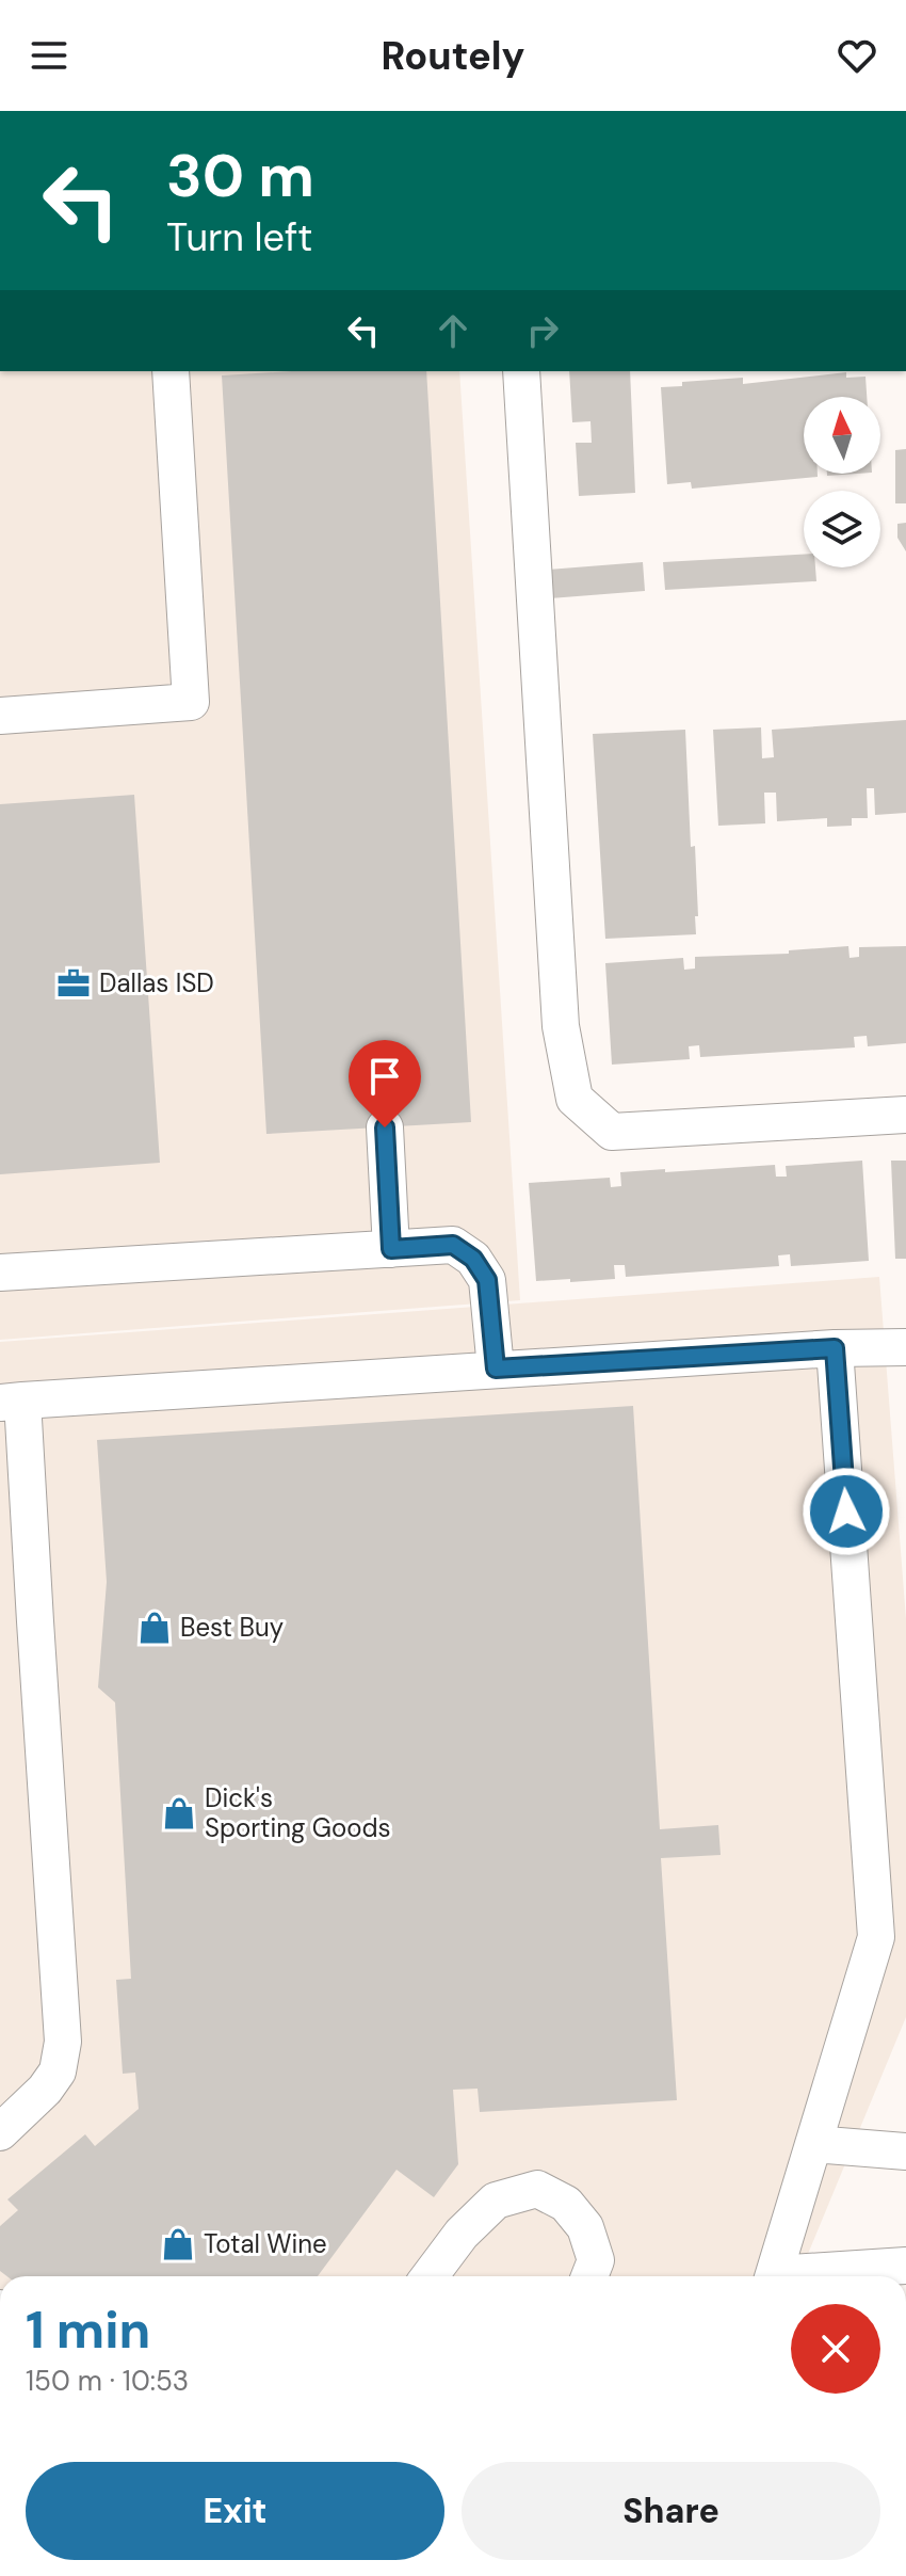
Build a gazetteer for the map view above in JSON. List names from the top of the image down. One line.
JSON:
{"places":{"office":["Dallas ISD"],"shop":["Best Buy","Dick's Sporting Goods","Total Wine"]},"north":"top","page":{"header":"Routely","turn":["30 m","Turn left"],"heading":["1 min","150 m · 10:53"],"buttons":["Exit","Share"]}}
